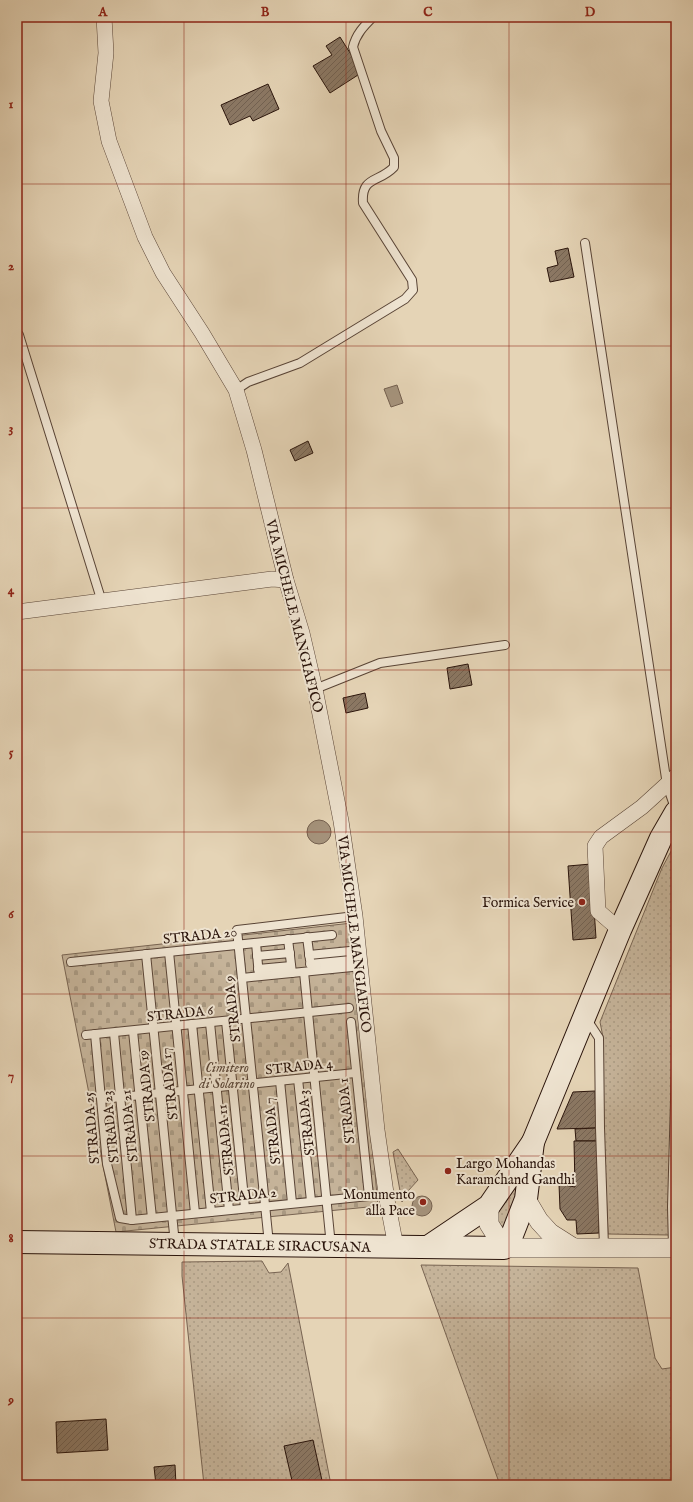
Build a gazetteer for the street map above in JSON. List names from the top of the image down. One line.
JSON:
{"streets":{"main road":["STRADA STATALE SIRACUSANA"],"street":["VIA MICHELE MANGIAFICO"],"lane":["STRADA 20","STRADA 9","STRADA 6","STRADA 4","STRADA 17","STRADA 19","STRADA 1","STRADA 3","STRADA 21","STRADA 23","STRADA 25","STRADA 7","STRADA 11","STRADA 2"]},"crossings":[["VIA MICHELE MANGIAFICO","STRADA 9"],["VIA MICHELE MANGIAFICO","STRADA STATALE SIRACUSANA"],["STRADA 20","STRADA 9"],["STRADA 20","STRADA 17"],["STRADA 20","STRADA 19"],["STRADA 20","STRADA 3"],["STRADA 9","STRADA 6"],["STRADA 9","STRADA 4"],["STRADA 9","STRADA 2"],["STRADA 9","STRADA STATALE SIRACUSANA"],["STRADA 6","STRADA 17"],["STRADA 6","STRADA 19"],["STRADA 6","STRADA 3"],["STRADA 6","STRADA 21"],["STRADA 6","STRADA 23"],["STRADA 6","STRADA 25"],["STRADA 6","STRADA 11"],["STRADA 4","STRADA 17"],["STRADA 4","STRADA 19"],["STRADA 4","STRADA 1"],["STRADA 4","STRADA 3"],["STRADA 4","STRADA 21"],["STRADA 4","STRADA 23"],["STRADA 4","STRADA 25"],["STRADA 4","STRADA 7"],["STRADA 4","STRADA 11"],["STRADA 17","STRADA 2"],["STRADA 19","STRADA 2"],["STRADA 19","STRADA STATALE SIRACUSANA"],["STRADA 1","STRADA 2"],["STRADA 3","STRADA 2"],["STRADA 3","STRADA STATALE SIRACUSANA"],["STRADA 21","STRADA 2"],["STRADA 23","STRADA 2"],["STRADA 25","STRADA 2"],["STRADA 7","STRADA 2"],["STRADA 11","STRADA 2"]],"parks":["Cimitero di Solarino"],"places":["Formica Service","Largo Mohandas Karamchand Gandhi","Monumento alla Pace"],"grid":{"columns":["A","B","C","D"],"rows":["1","2","3","4","5","6","7","8","9"]}}
